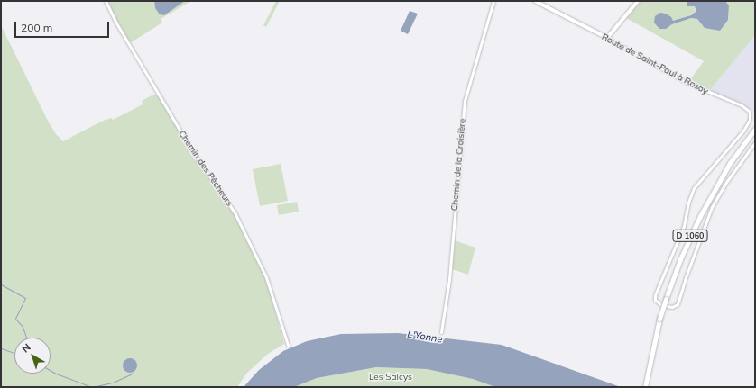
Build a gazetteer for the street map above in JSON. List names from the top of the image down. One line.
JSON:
{"streets":{"main road":["D 1060"],"street":["Route de Saint-Paul à Rosoy","Chemin de la Croisière","Chemin des Pêcheurs"]},"water":["L'Yonne"],"parks":["Les Salcys"],"scale_bar":"200 m","north":"top left"}
